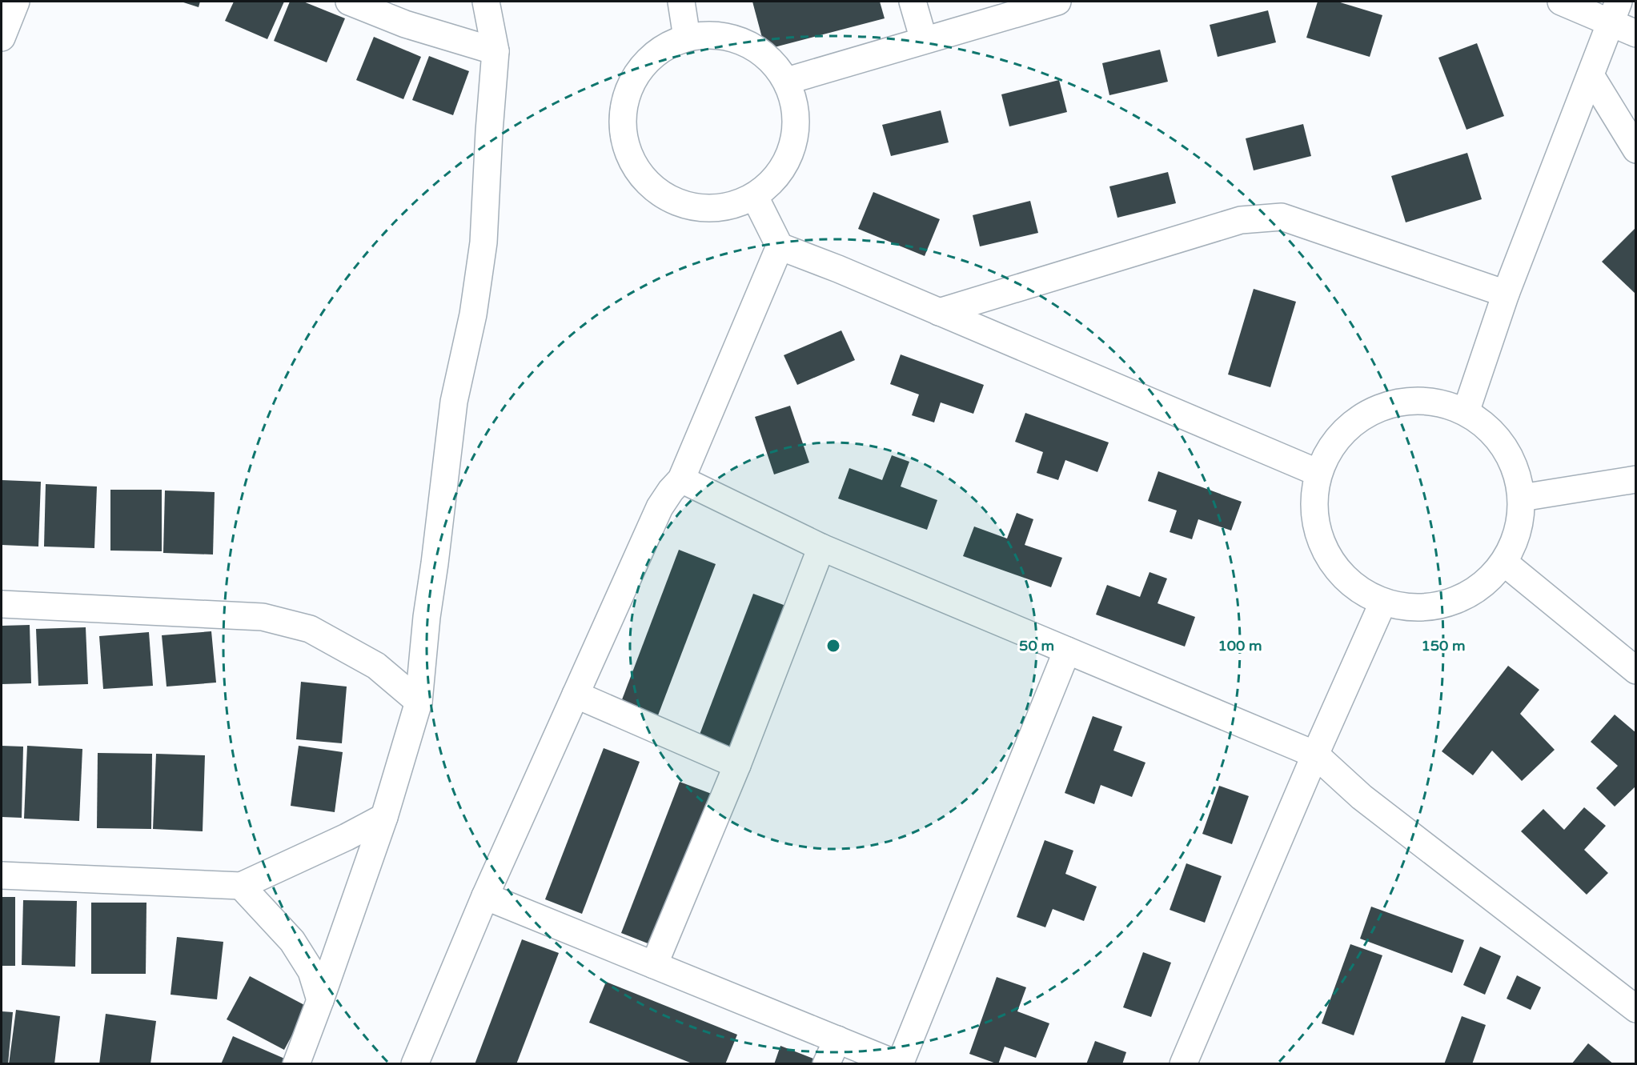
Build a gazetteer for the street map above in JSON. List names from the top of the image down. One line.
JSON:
{"rings":["50 m","100 m","150 m"]}
